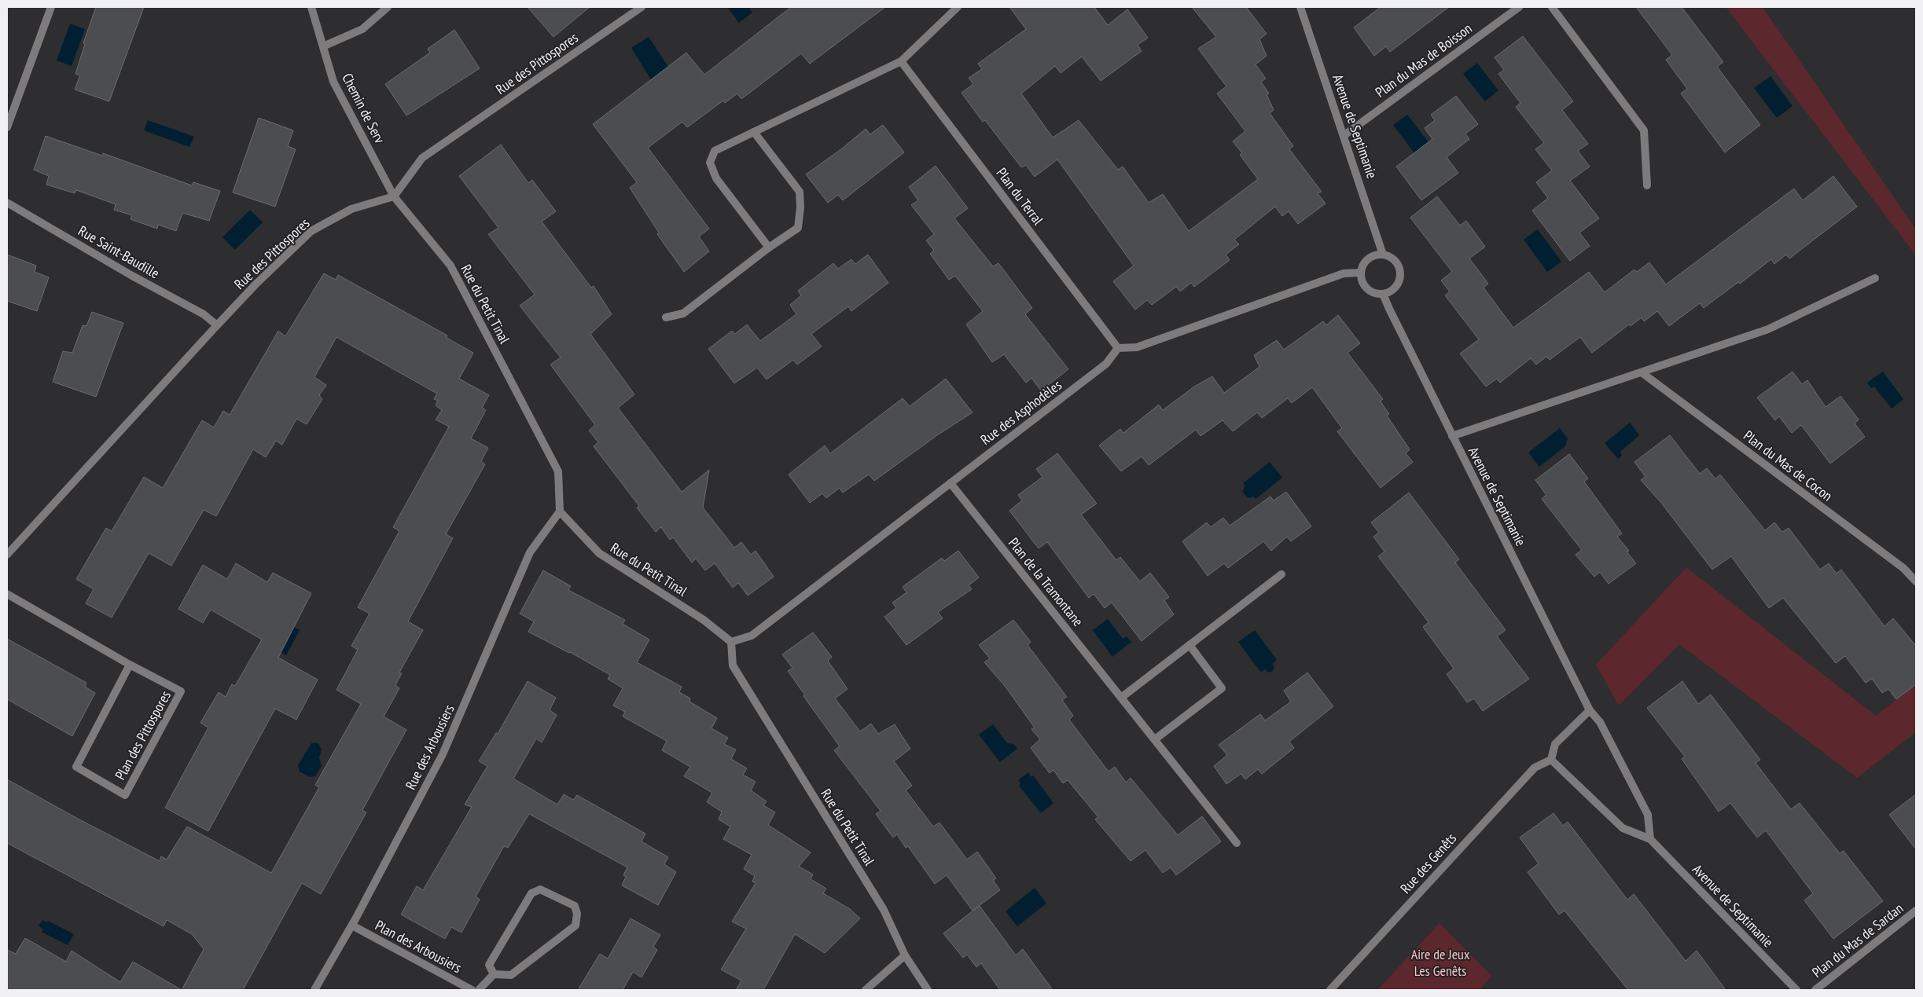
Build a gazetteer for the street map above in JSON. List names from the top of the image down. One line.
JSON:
{"streets":{"street":["Plan du Mas de Boisson","Rue des Pittospores","Chemin de Serv","Avenue de Septimanie","Plan du Terral","Rue Saint-Baudille","Rue du Petit Tinal","Rue des Asphodèles","Plan du Mas de Cocon","Plan de la Tramontane","Plan des Pittospores","Rue des Arbousiers","Rue des Genêts","Plan du Mas de Sardan","Plan des Arbousiers"]},"crossings":[["Plan du Mas de Boisson","Avenue de Septimanie"],["Rue des Pittospores","Chemin de Serv"],["Rue des Pittospores","Rue Saint-Baudille"],["Rue des Pittospores","Rue du Petit Tinal"],["Chemin de Serv","Rue du Petit Tinal"],["Avenue de Septimanie","Rue des Genêts"],["Plan du Terral","Rue des Asphodèles"],["Rue du Petit Tinal","Rue des Asphodèles"],["Rue du Petit Tinal","Rue des Arbousiers"],["Rue des Asphodèles","Plan de la Tramontane"],["Rue des Arbousiers","Plan des Arbousiers"]],"parks":["Aire de Jeux Les Genêts"]}
